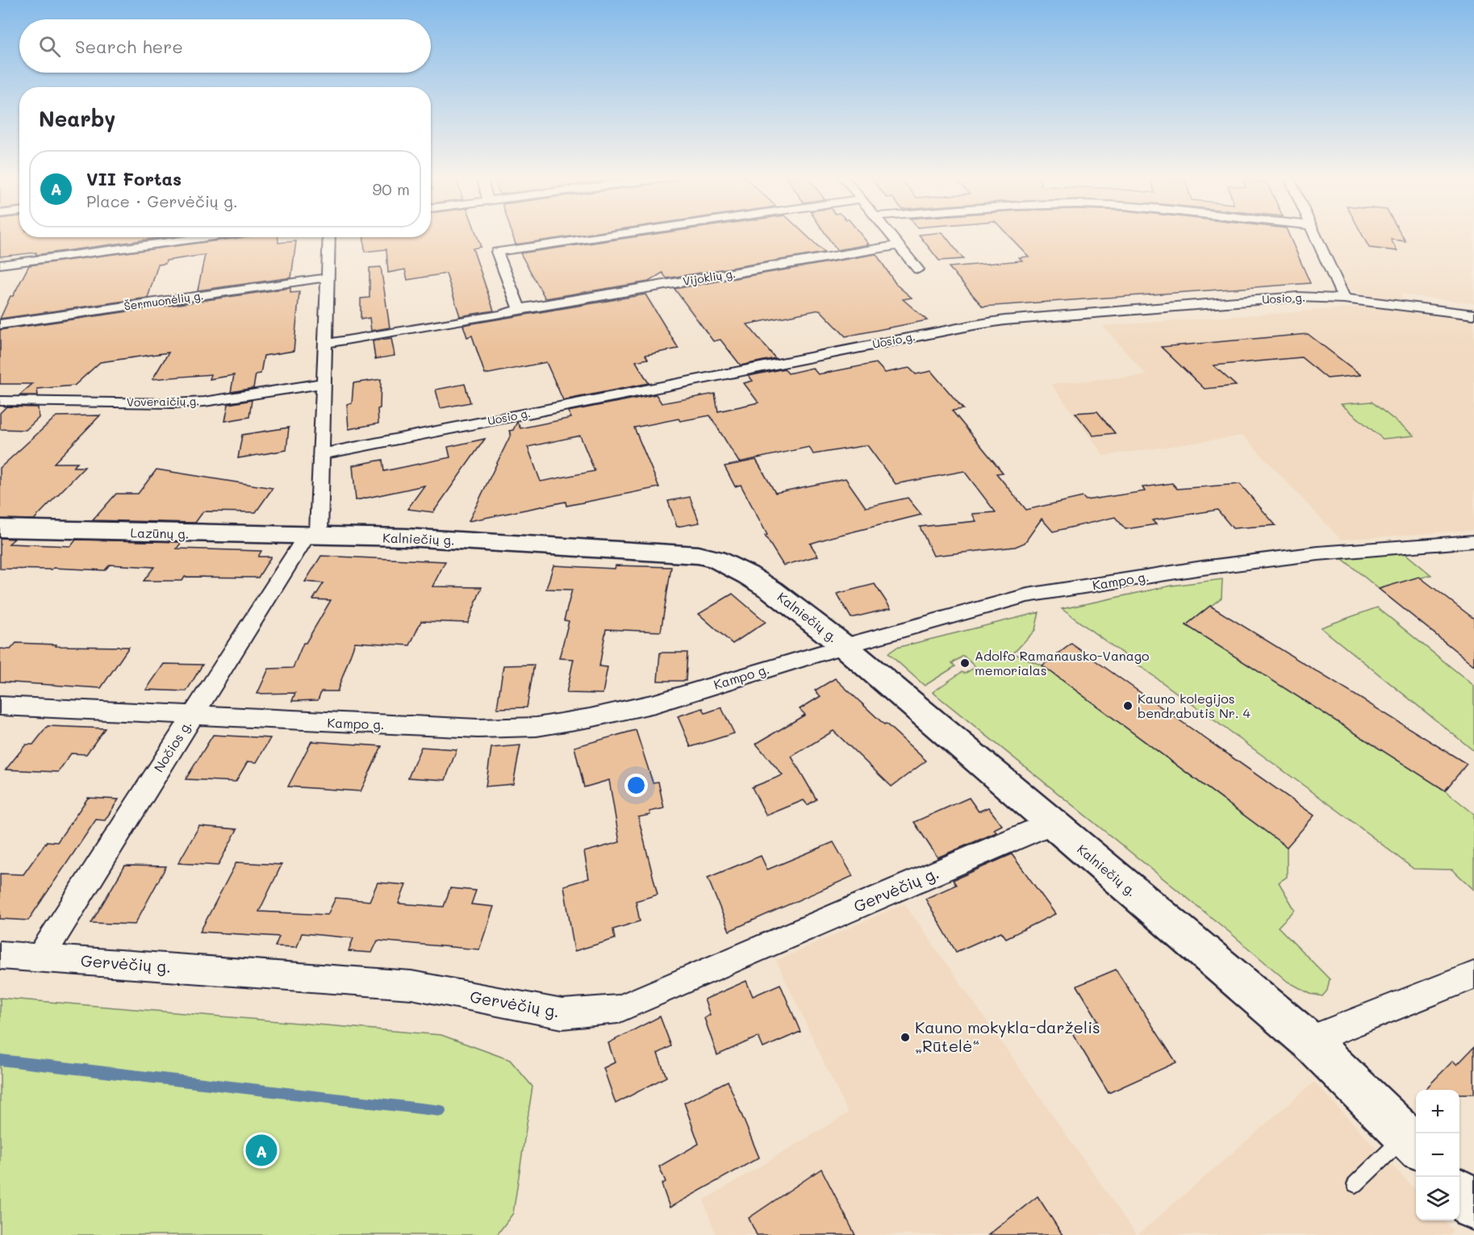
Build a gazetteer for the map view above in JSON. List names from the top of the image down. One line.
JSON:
{"streets":{"street":["Vijoklių g.","Uosio g.","Šermuonėlių g.","Voveraičių g.","Lazūnų g.","Kalniečių g.","Kampo g.","Nočios g.","Gervėčių g."]},"crossings":[["Lazūnų g.","Kalniečių g."],["Lazūnų g.","Nočios g."],["Kalniečių g.","Kampo g."],["Kalniečių g.","Nočios g."],["Kalniečių g.","Gervėčių g."],["Kampo g.","Nočios g."],["Nočios g.","Gervėčių g."]],"places":["Adolfo Ramanausko-Vanago memorialas","Kauno kolegijos bendrabutis Nr. 4","Kauno mokykla-darželis „Rūtelė“"],"page":{"search":"Search here","heading":"Nearby","list":[{"mark":"A","name":"VII Fortas","note":"Place · Gervėčių g.","value":"90 m"}],"map_buttons":["+","−"],"pins":"A"}}
